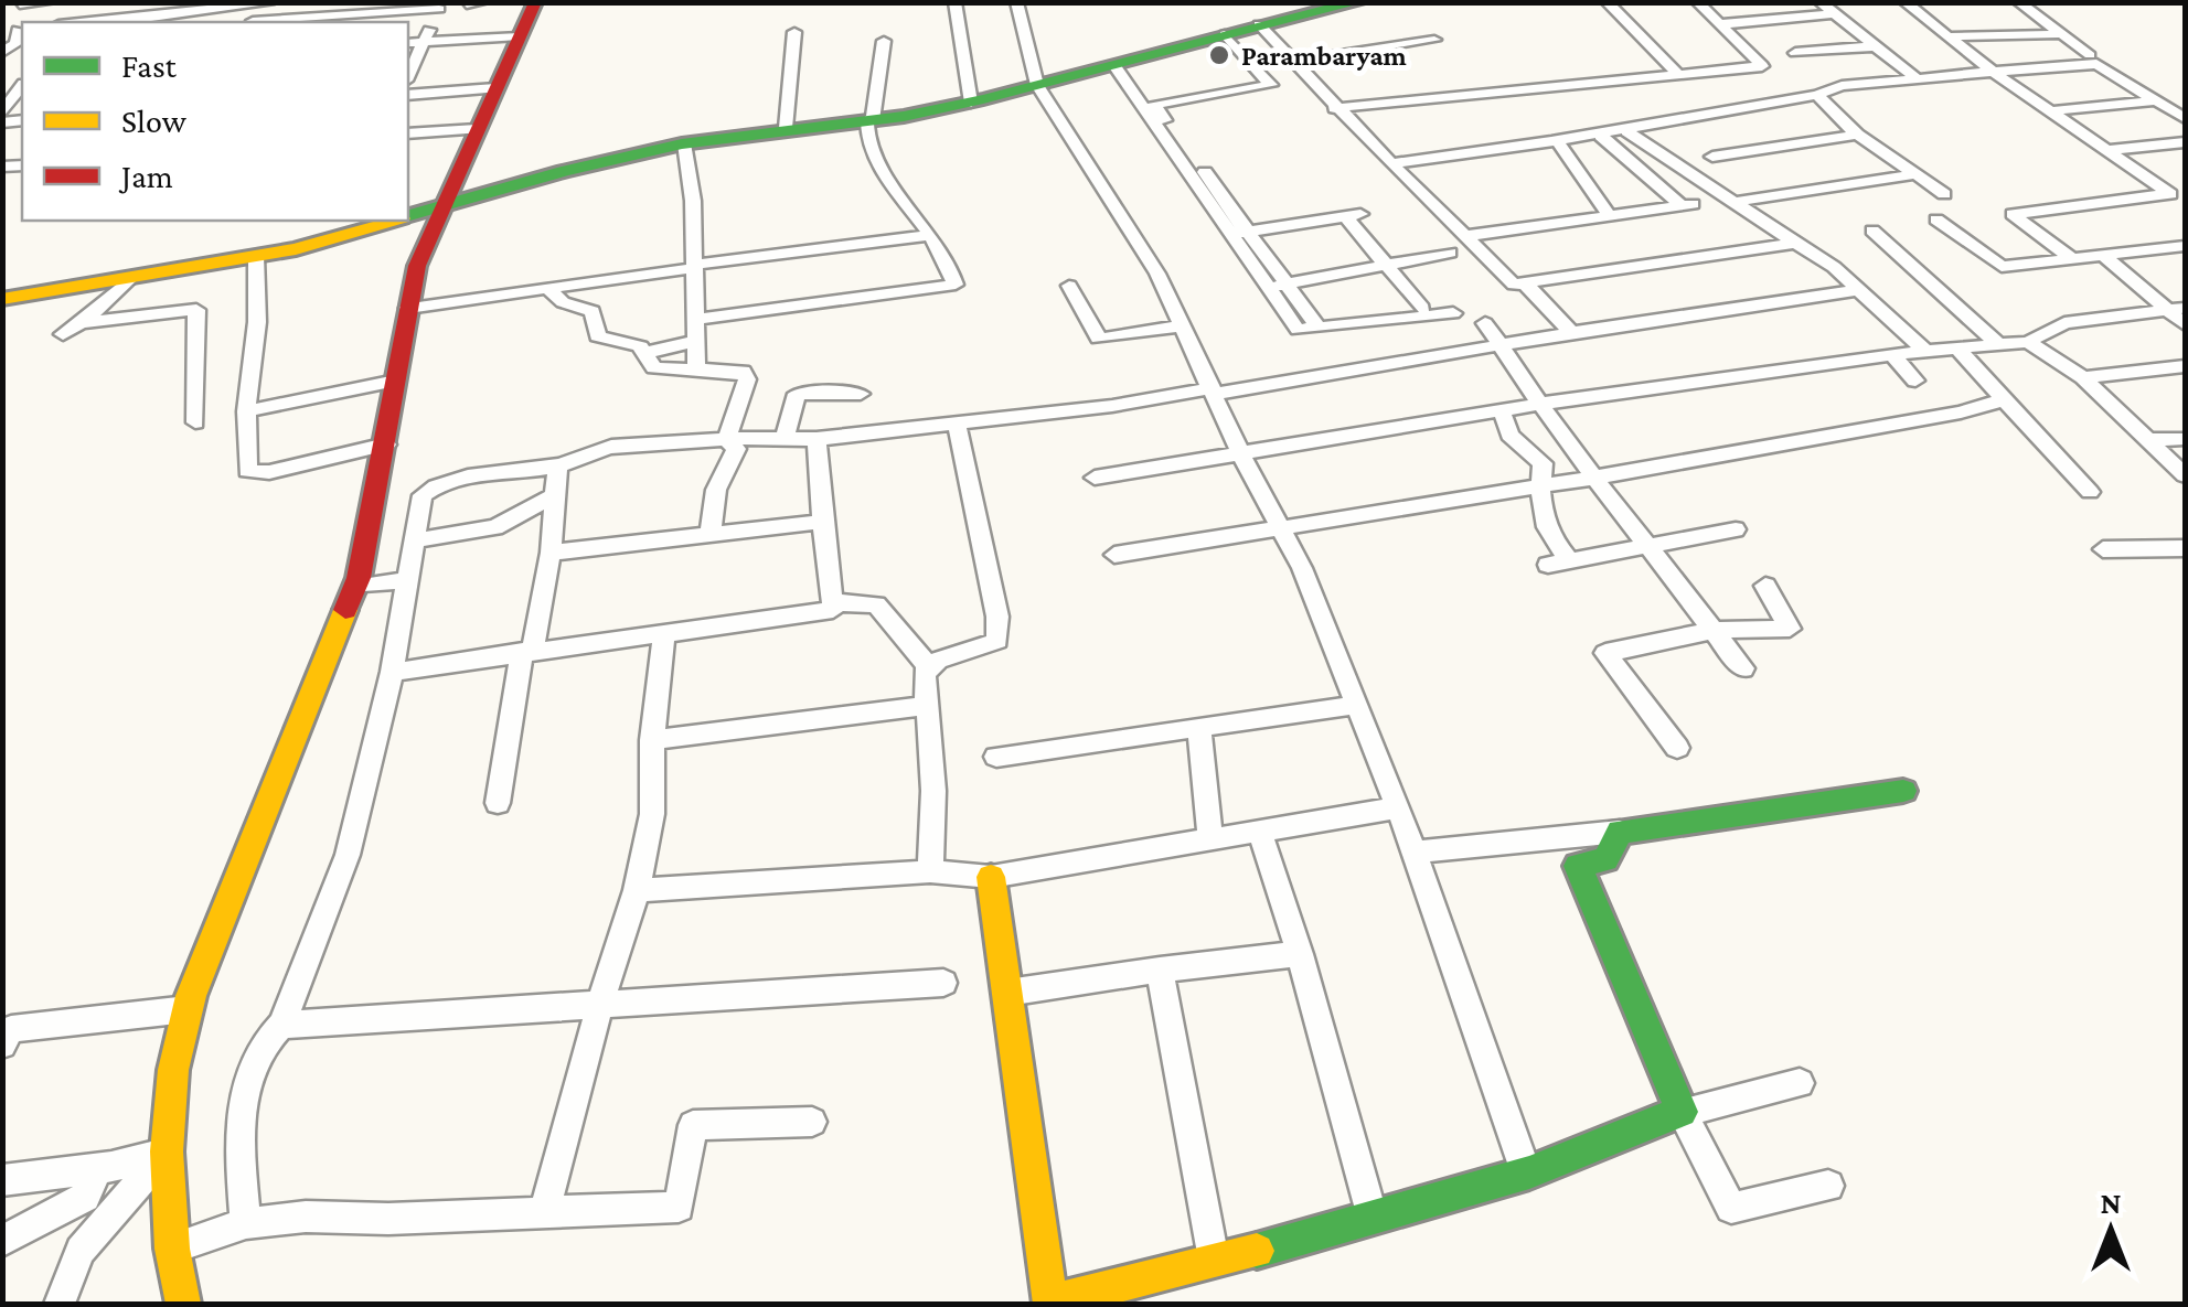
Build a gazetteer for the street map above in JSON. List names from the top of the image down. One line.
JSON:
{"places":["Parambaryam"],"legend":["Fast","Slow","Jam"],"north":"top"}
